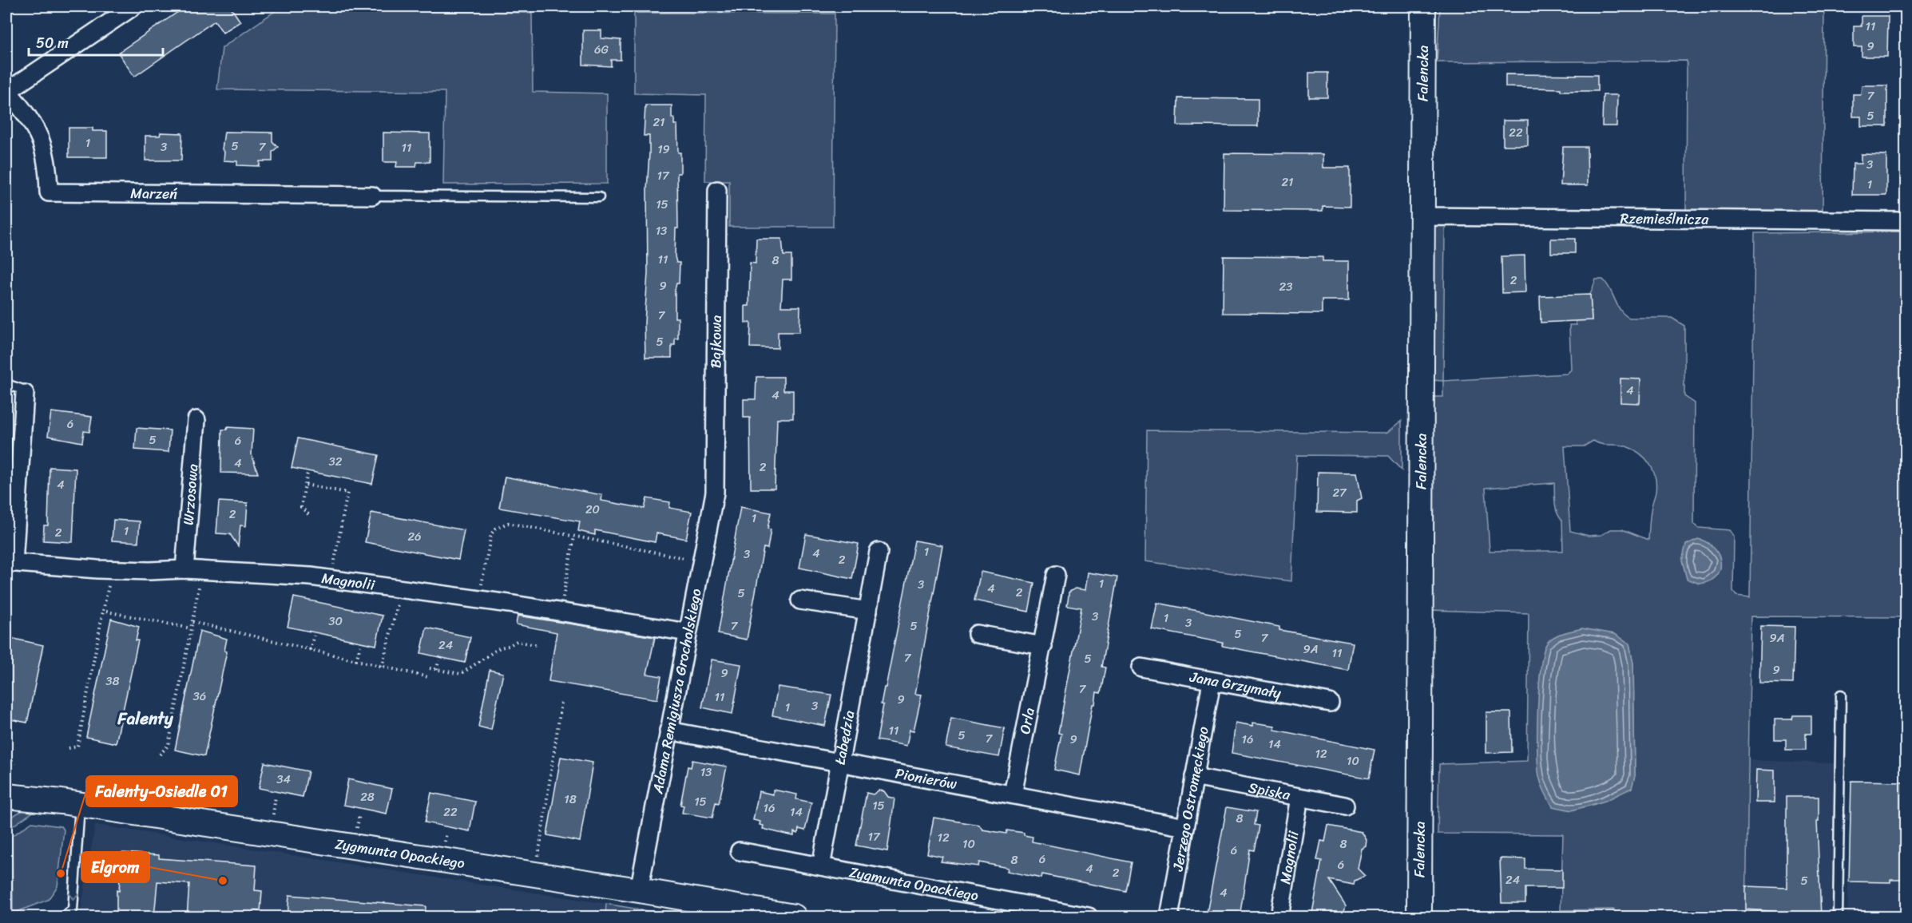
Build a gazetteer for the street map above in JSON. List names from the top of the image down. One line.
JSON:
{"streets":{"street":["Falencka","Marzeń","Rzemieślnicza","Bajkowa","Wrzosowa","Magnolii","Jana Grzymały","Adama Remigiusza Grocholskiego","Orla","Łabędzia","Pionierów","Spiska","Jerzego Ostromęckiego","Zygmunta Opackiego"]},"crossings":[["Falencka","Rzemieślnicza"],["Bajkowa","Adama Remigiusza Grocholskiego"],["Wrzosowa","Magnolii"],["Magnolii","Adama Remigiusza Grocholskiego"],["Magnolii","Spiska"],["Jana Grzymały","Jerzego Ostromęckiego"],["Adama Remigiusza Grocholskiego","Pionierów"],["Adama Remigiusza Grocholskiego","Zygmunta Opackiego"],["Orla","Pionierów"],["Łabędzia","Pionierów"],["Łabędzia","Zygmunta Opackiego"],["Pionierów","Jerzego Ostromęckiego"],["Spiska","Jerzego Ostromęckiego"]],"districts":["Falenty"],"places":["Falenty-Osiedle 01","Elgrom"],"house_numbers":["11","9","6G","7","5","21","22","1","5","3","7","11","19","3","17","21","1","15","13","11","8","2","9","23","7","5","4","4","6","5","6","32","4","2","4","27","20","2","1","1","2","26","1","4","3","2","1","3","4","2","5","3","1","30","3","7","5","5","7","9A","24","9A","11","7","5","9","9","38","7","36","11","9","3","1","11","5","7","9","16","14","12","10","13","34","28","18","15","15","16","22","14","8","17","12","10","8","6","6","8","6","4","2","24","5","4"],"scale_bar":"50 m"}
